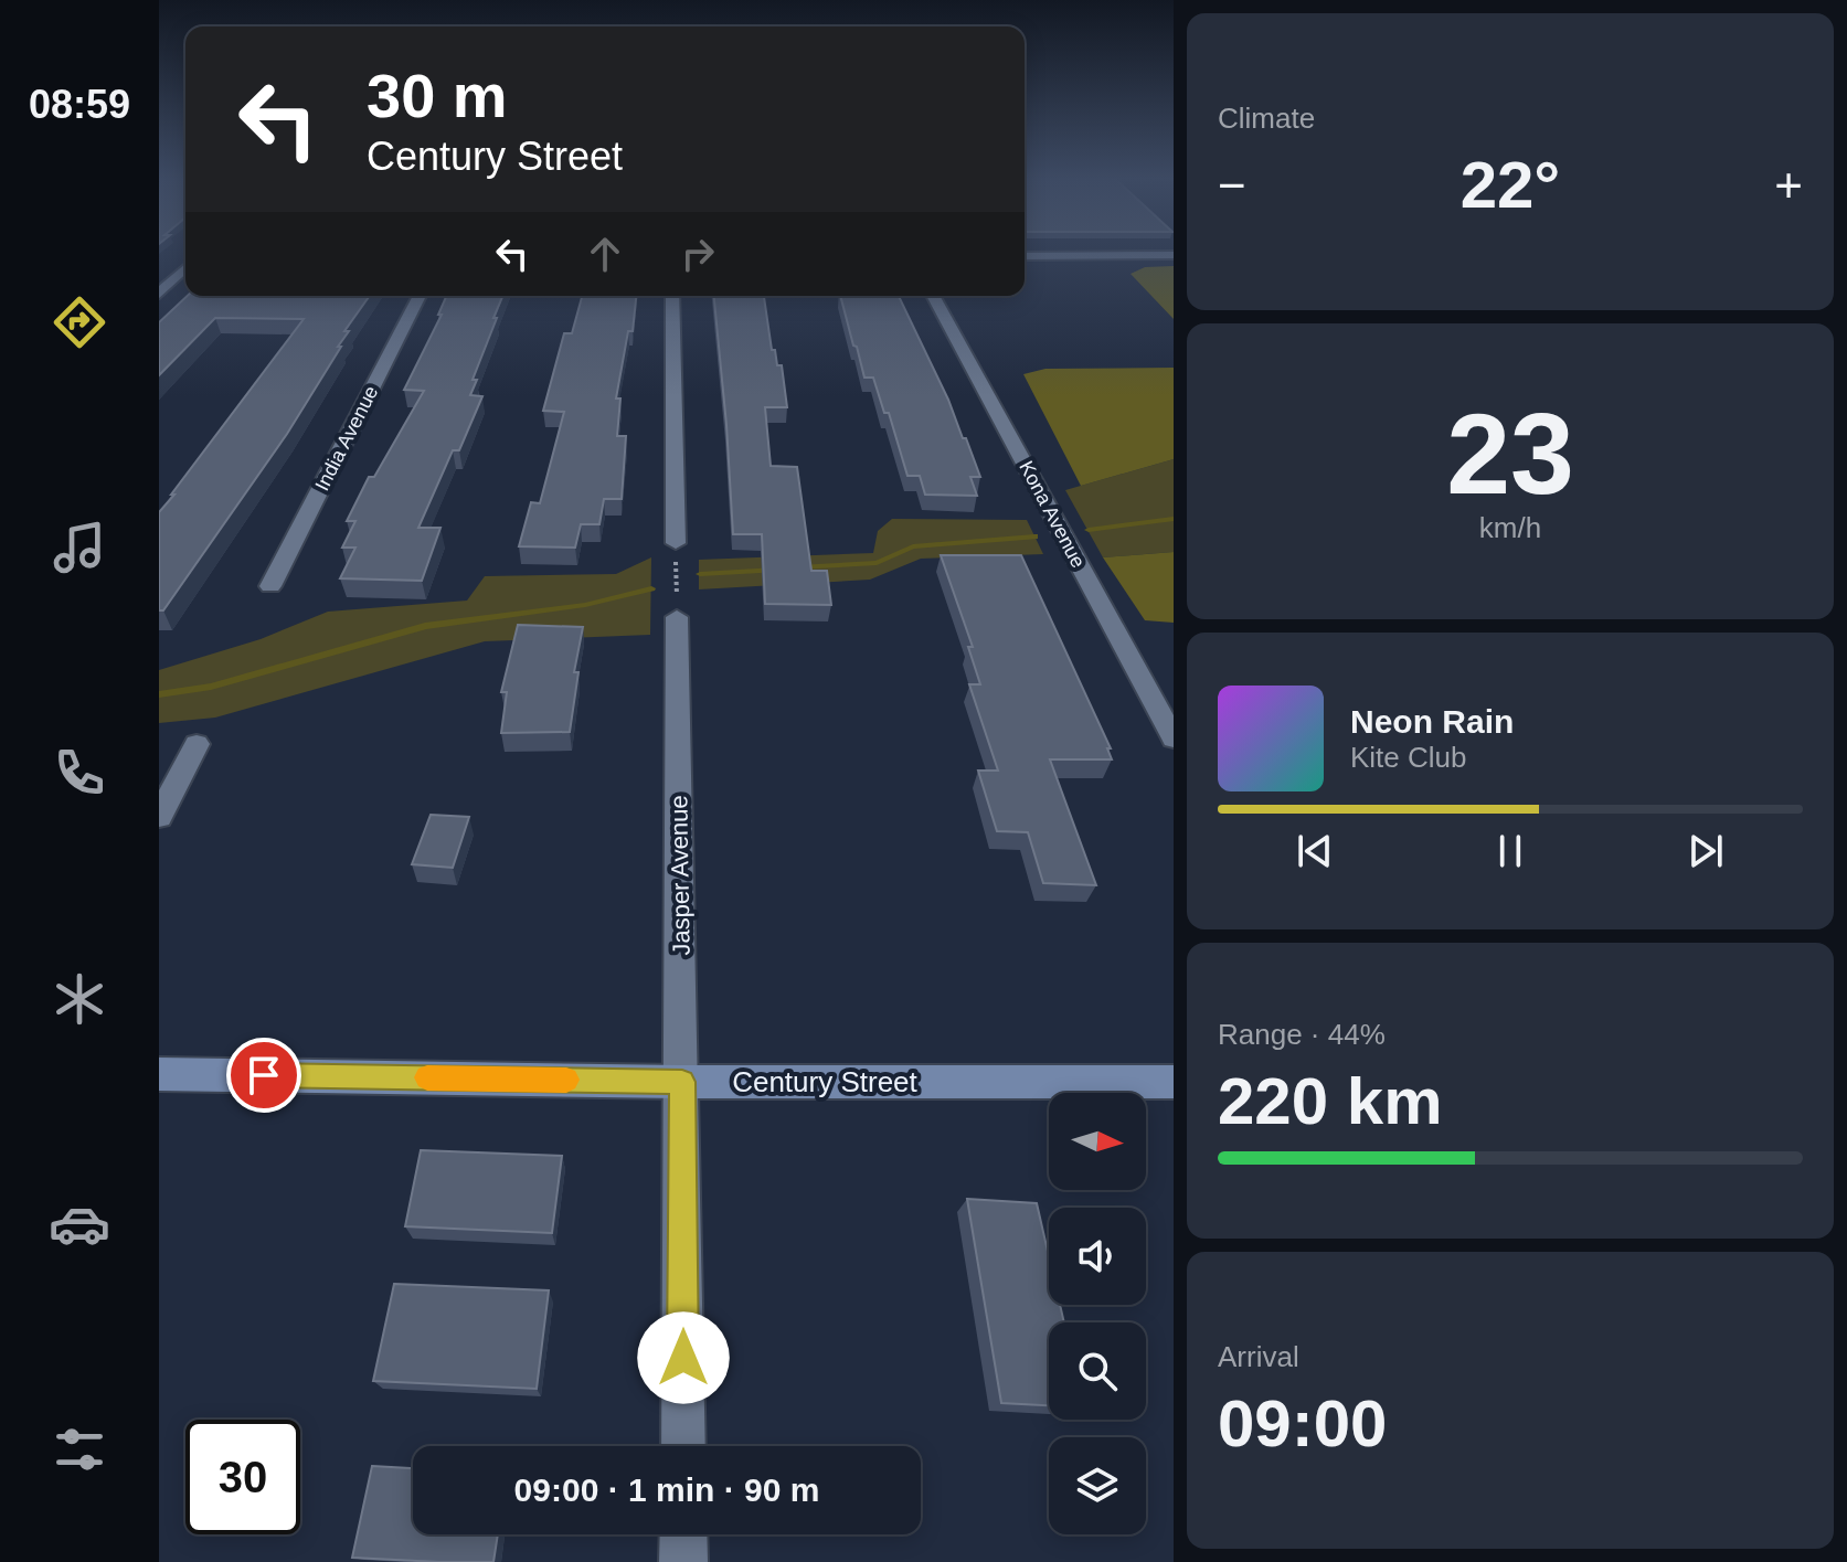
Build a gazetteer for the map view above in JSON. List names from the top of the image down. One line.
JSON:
{"streets":{"street":["India Avenue","Kona Avenue","Jasper Avenue","Century Street"]},"crossings":[["Jasper Avenue","Century Street"]],"north":"right","page":{"tabs":"08:59","tile":["Climate",["23","km/h"],["Range · 44%","220 km"],["Arrival","09:00"]],"turn":["30 m","Century Street"],"heat":["−","22°","+"],"song":["Neon Rain","Kite Club"],"limit":"30","trip":"09:00 · 1 min · 90 m"}}
